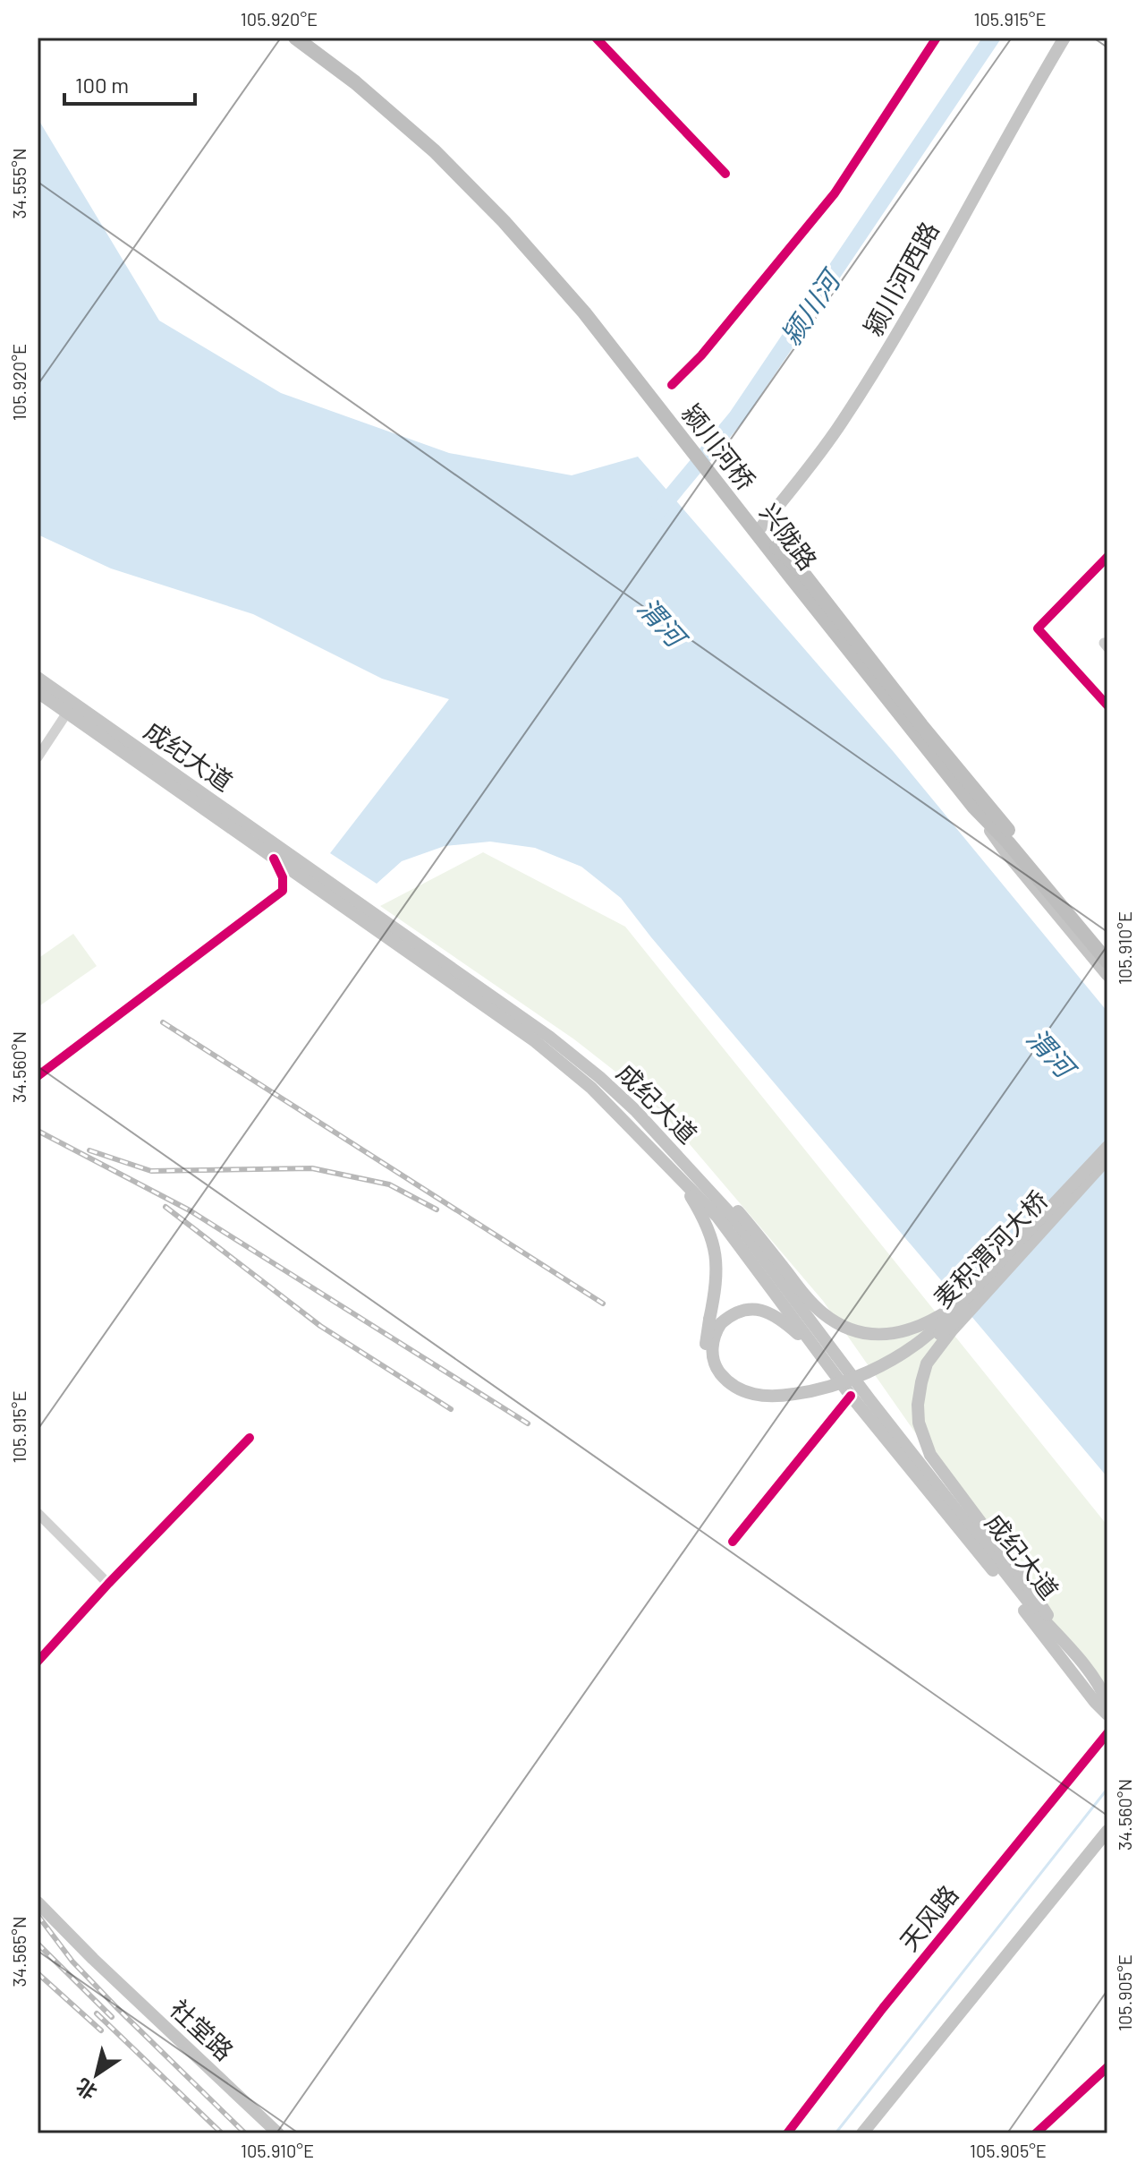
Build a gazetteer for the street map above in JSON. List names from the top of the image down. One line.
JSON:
{"streets":{"highway":["颍川河桥","兴陇路"],"main road":["颍川河西路","成纪大道","麦积渭河大桥","社堂路"],"street":["天风路"]},"crossings":[["颍川河西路","兴陇路"],["颍川河桥","兴陇路"],["成纪大道","麦积渭河大桥"]],"water":["颍川河","渭河"],"scale_bar":"100 m","north":"bottom left","coordinates":["105.920°E","105.915°E","34.555°N","105.910°E","34.560°N","34.565°N","105.905°E"]}
